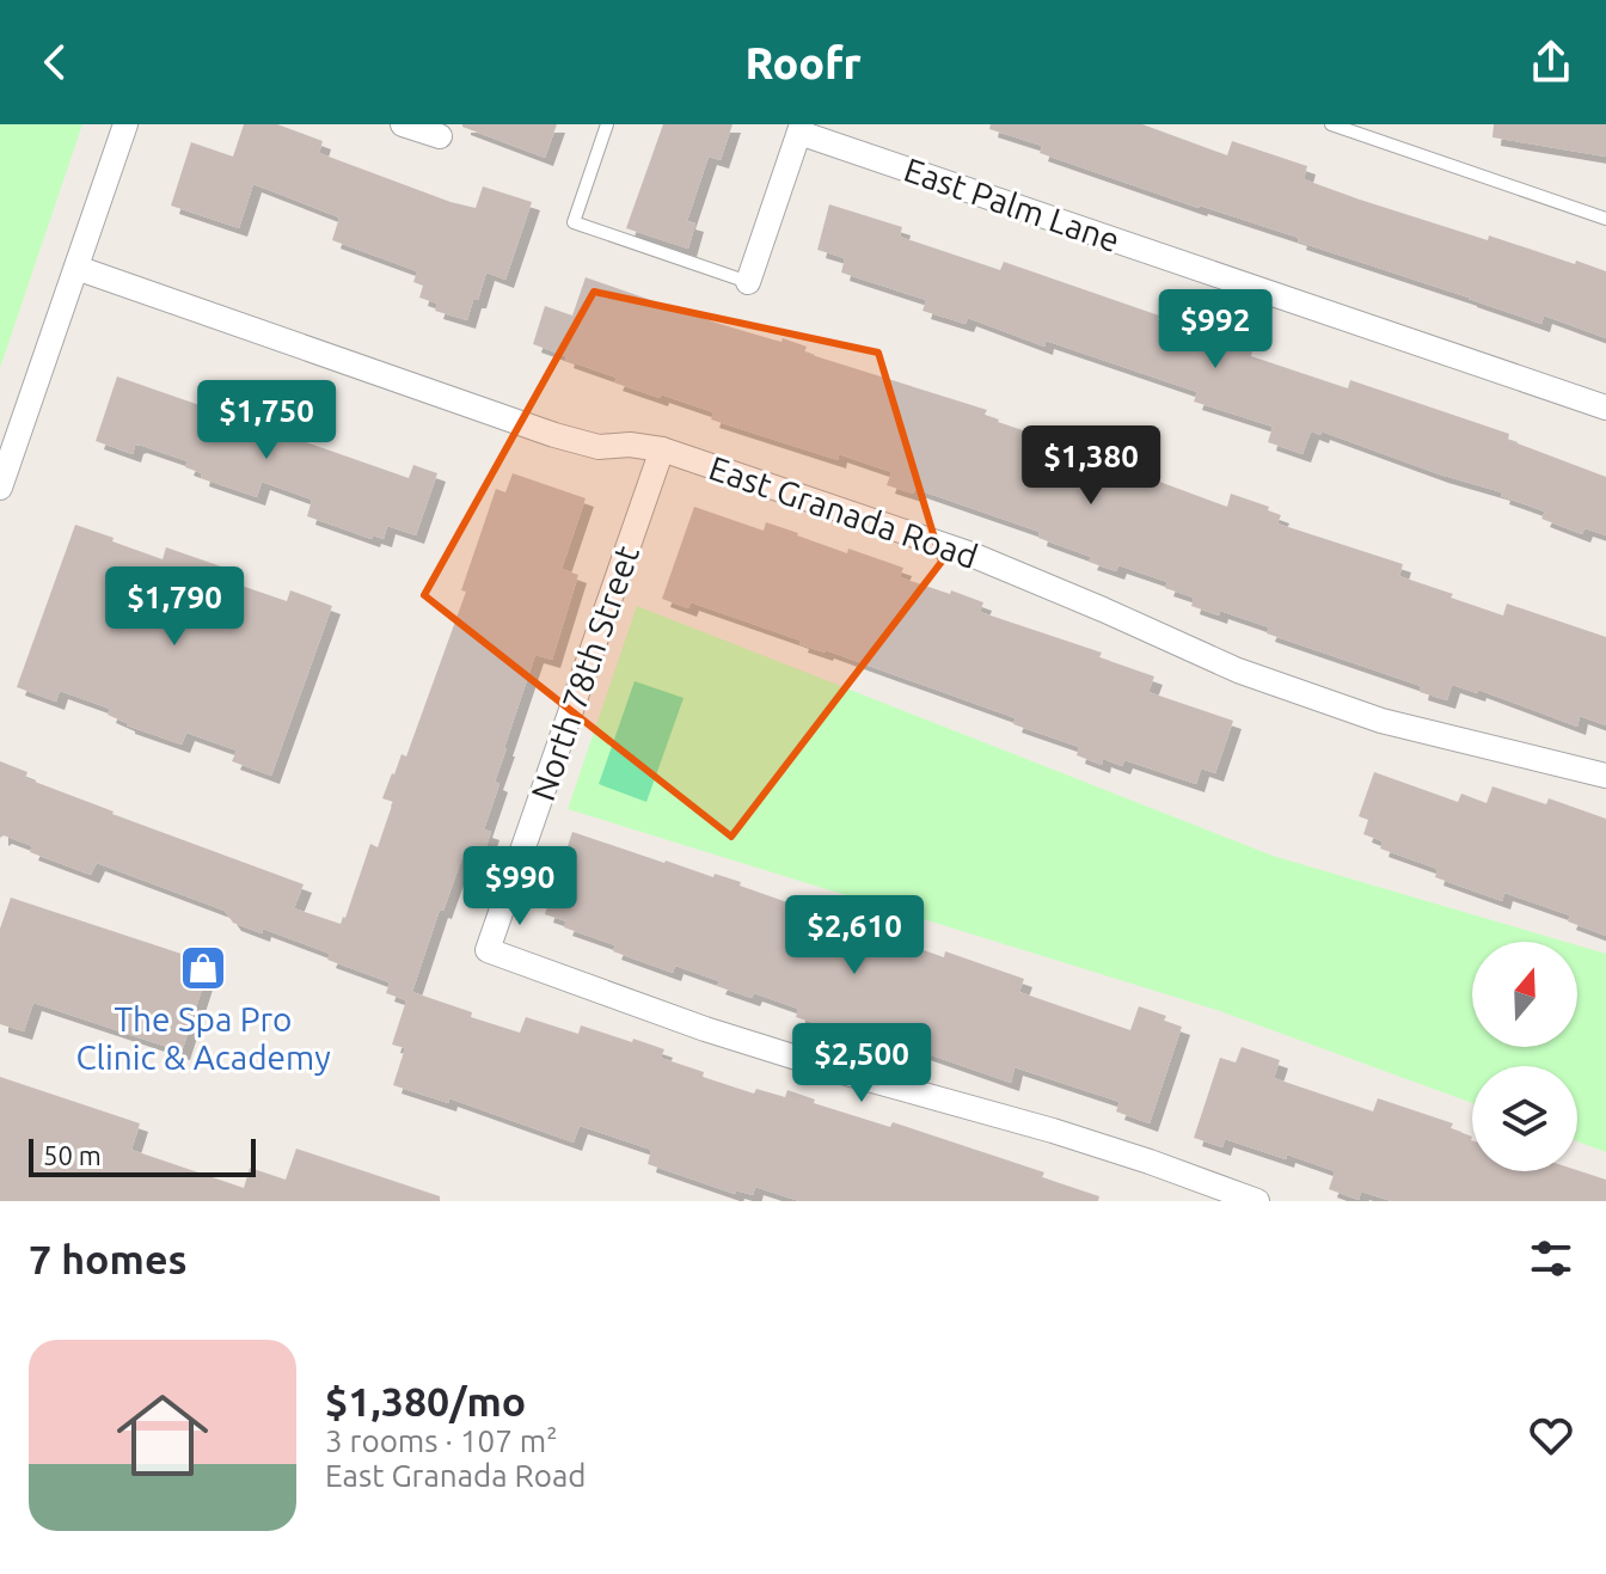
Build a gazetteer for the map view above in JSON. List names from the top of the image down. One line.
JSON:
{"streets":{"street":["East Palm Lane","East Granada Road","North 78th Street"]},"crossings":[["East Granada Road","North 78th Street"]],"places":{"shop":["The Spa Pro Clinic & Academy"]},"scale_bar":"50 m","north":"top","page":{"header":"Roofr","price":["$992","$1,750","$1,380","$1,790","$990","$2,610","$2,500"],"scale":"50 m","heading":"7 homes","list":[{"name":"$1,380/mo","note":"3 rooms · 107 m² · East Granada Road"}]}}
